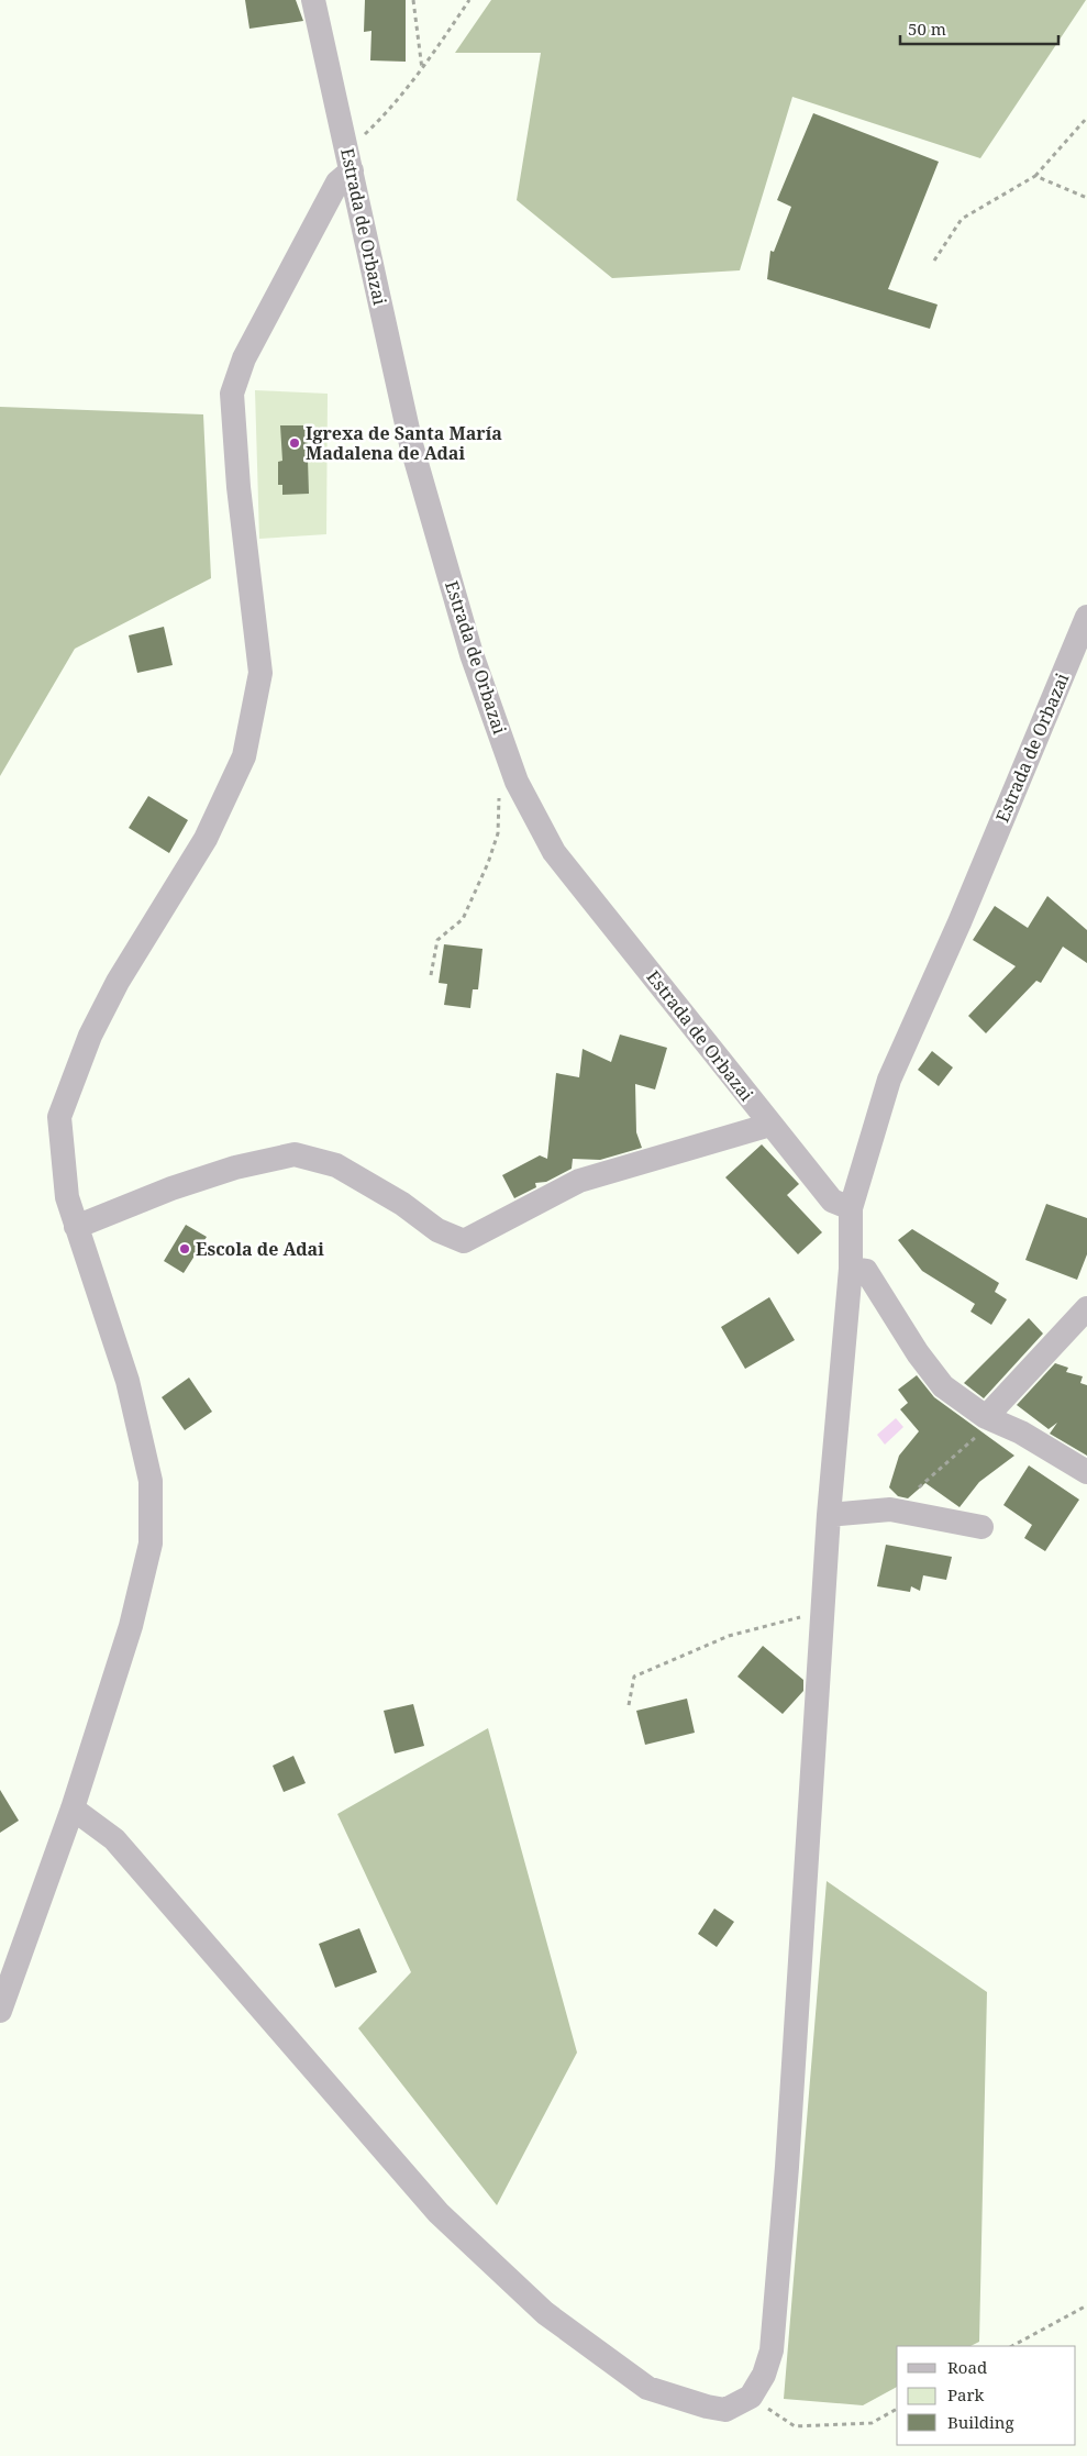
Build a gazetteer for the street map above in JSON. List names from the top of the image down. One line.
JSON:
{"streets":{"street":["Estrada de Orbazai"]},"places":["Igrexa de Santa María Madalena de Adai","Escola de Adai"],"legend":["Road","Park","Building"],"scale_bar":"50 m"}
